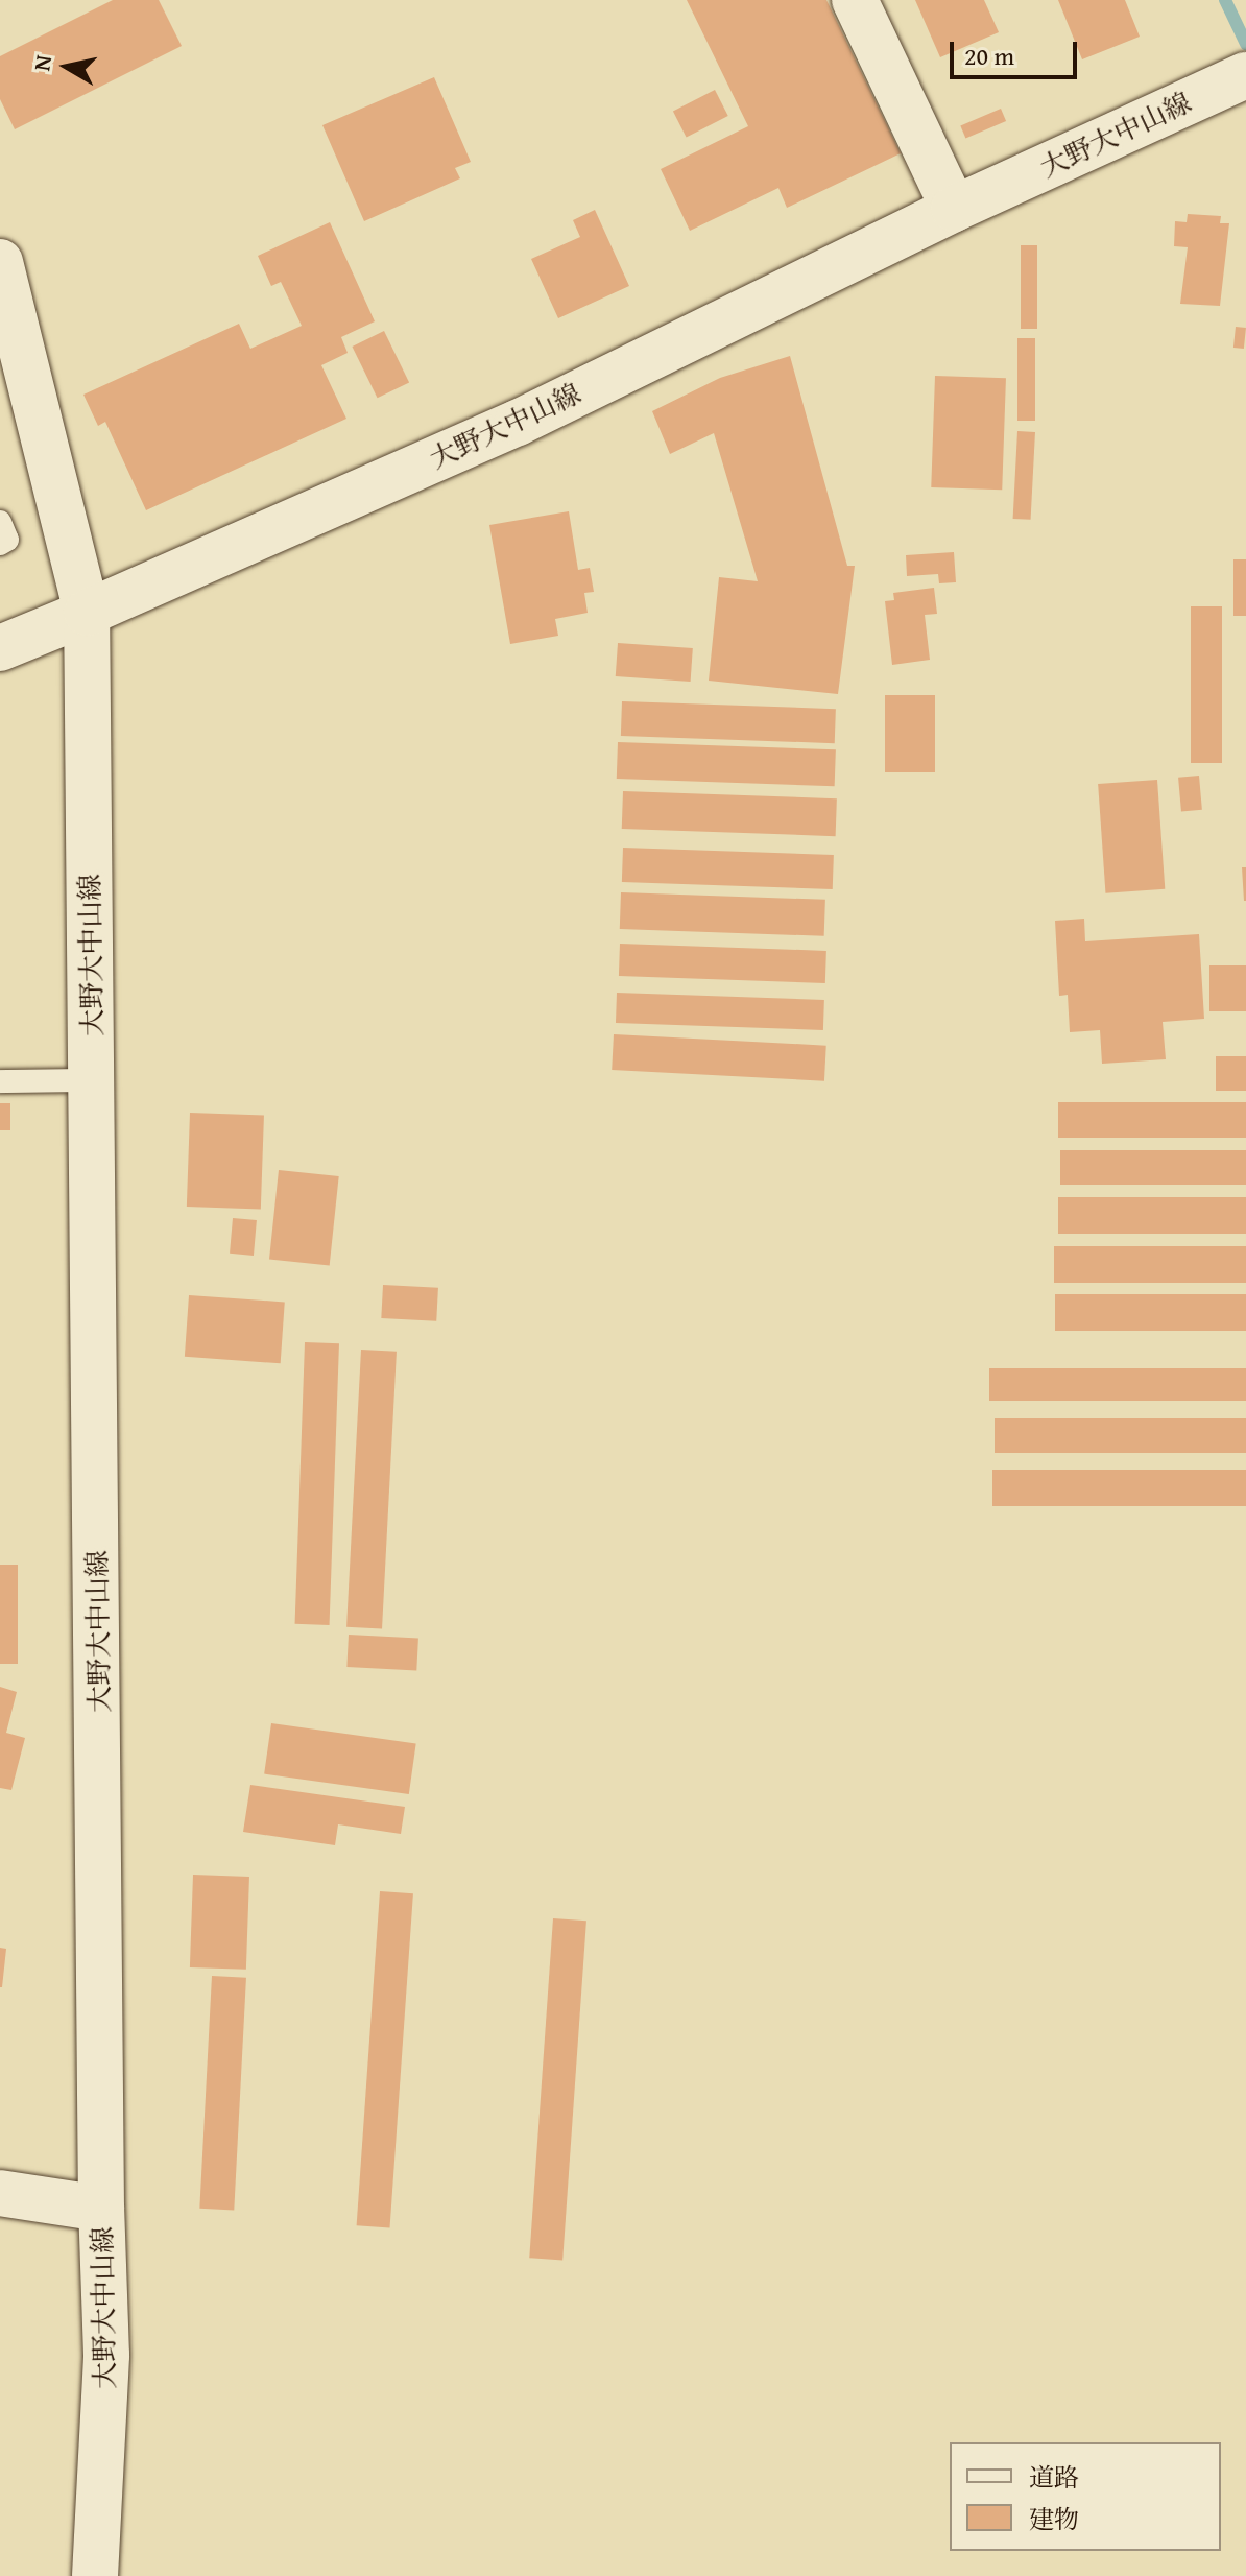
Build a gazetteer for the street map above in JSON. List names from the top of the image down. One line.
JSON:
{"streets":{"main road":["大野大中山線"]},"legend":["道路","建物"],"scale_bar":"20 m","north":"left"}
